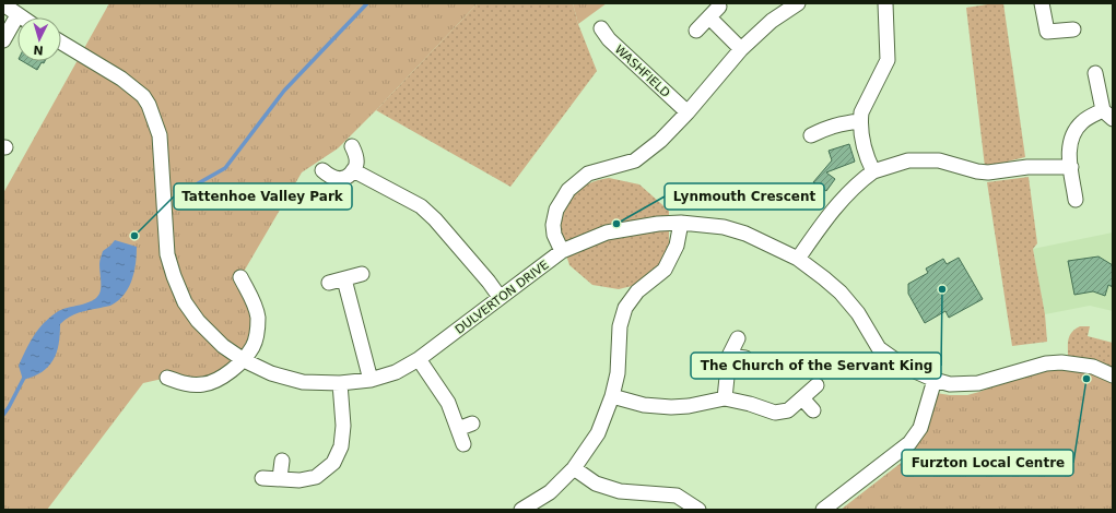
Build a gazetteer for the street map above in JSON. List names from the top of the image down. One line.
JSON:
{"streets":{"street":["WASHFIELD","DULVERTON DRIVE"]},"places":["Lynmouth Crescent","Tattenhoe Valley Park","The Church of the Servant King","Furzton Local Centre"],"north":"bottom"}
